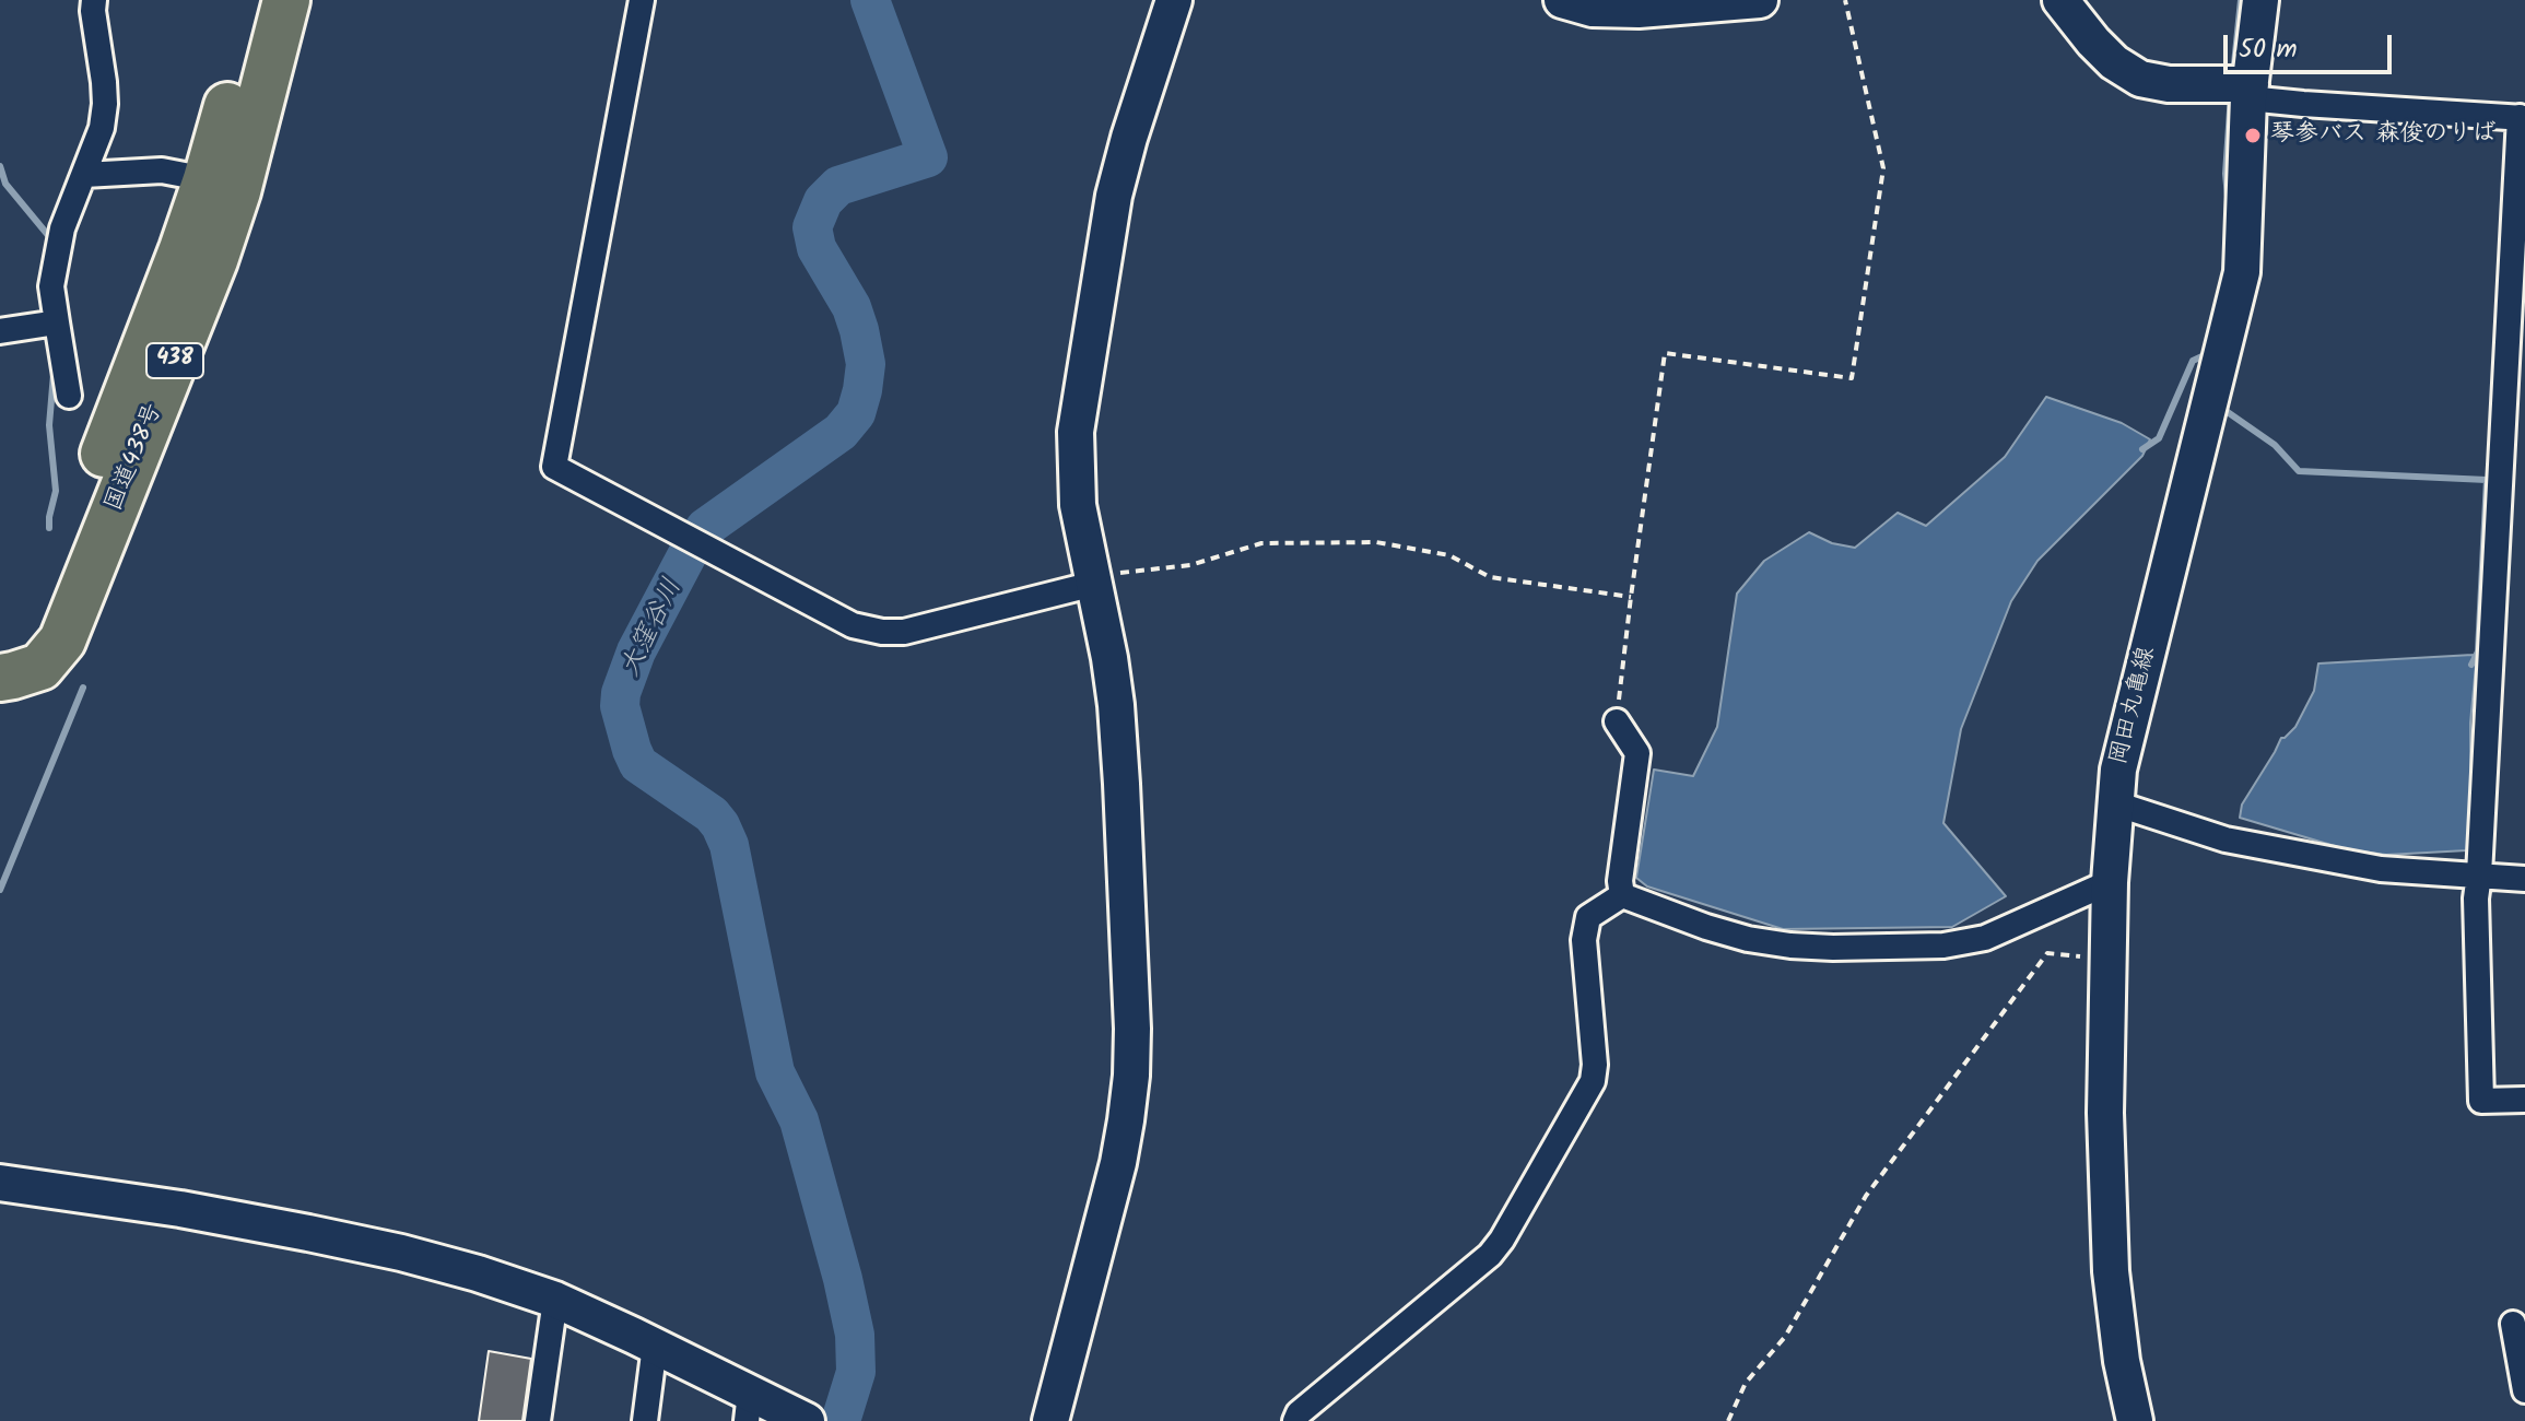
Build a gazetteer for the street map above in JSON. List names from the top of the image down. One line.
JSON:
{"streets":{"highway":["438","国道438号"],"street":["岡田丸亀線"]},"water":["大窪谷川"],"places":["琴参バス 森俊のりば"],"scale_bar":"50 m"}
